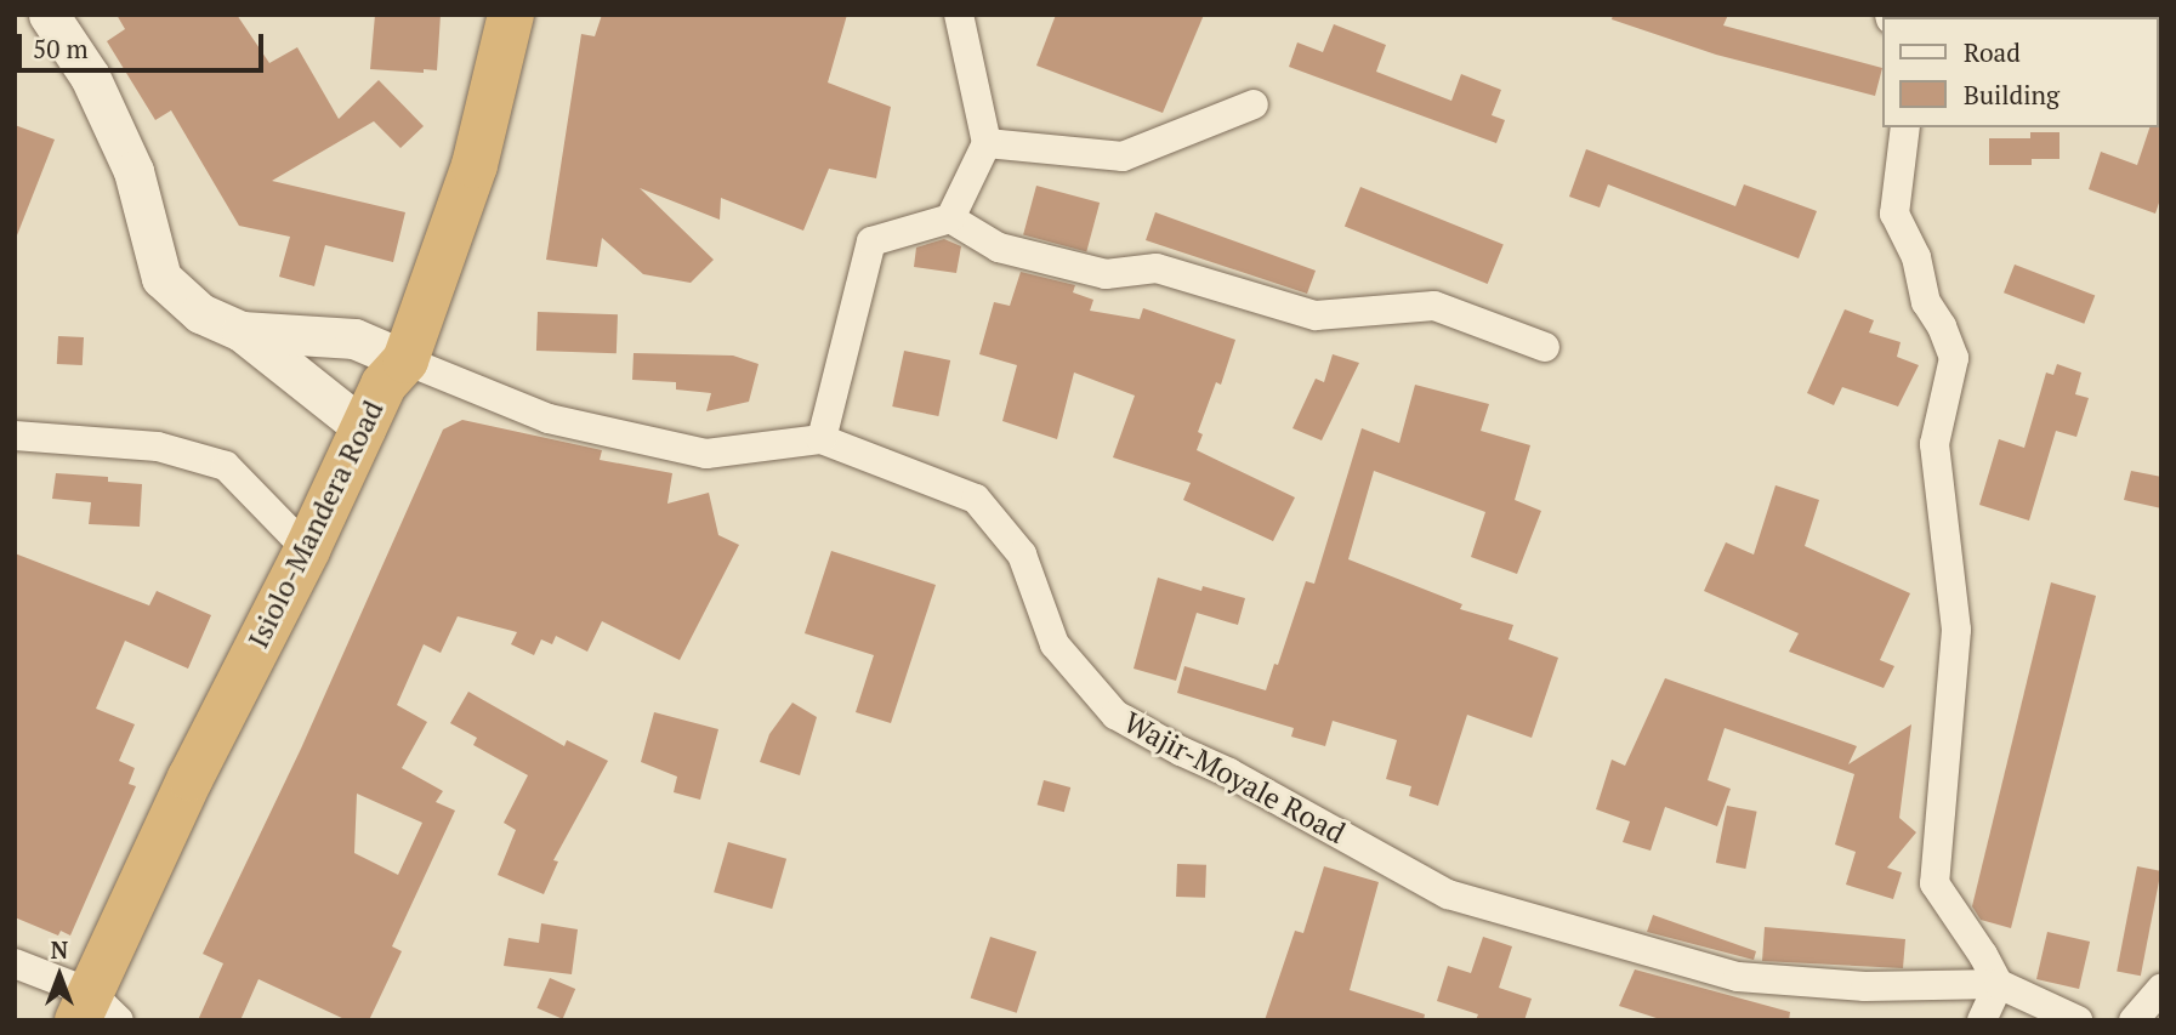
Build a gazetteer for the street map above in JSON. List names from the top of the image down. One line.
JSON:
{"streets":{"highway":["Isiolo-Mandera Road"],"street":["Wajir-Moyale Road"]},"crossings":[["Isiolo-Mandera Road","Wajir-Moyale Road"]],"legend":["Road","Building"],"scale_bar":"50 m","north":"top"}
